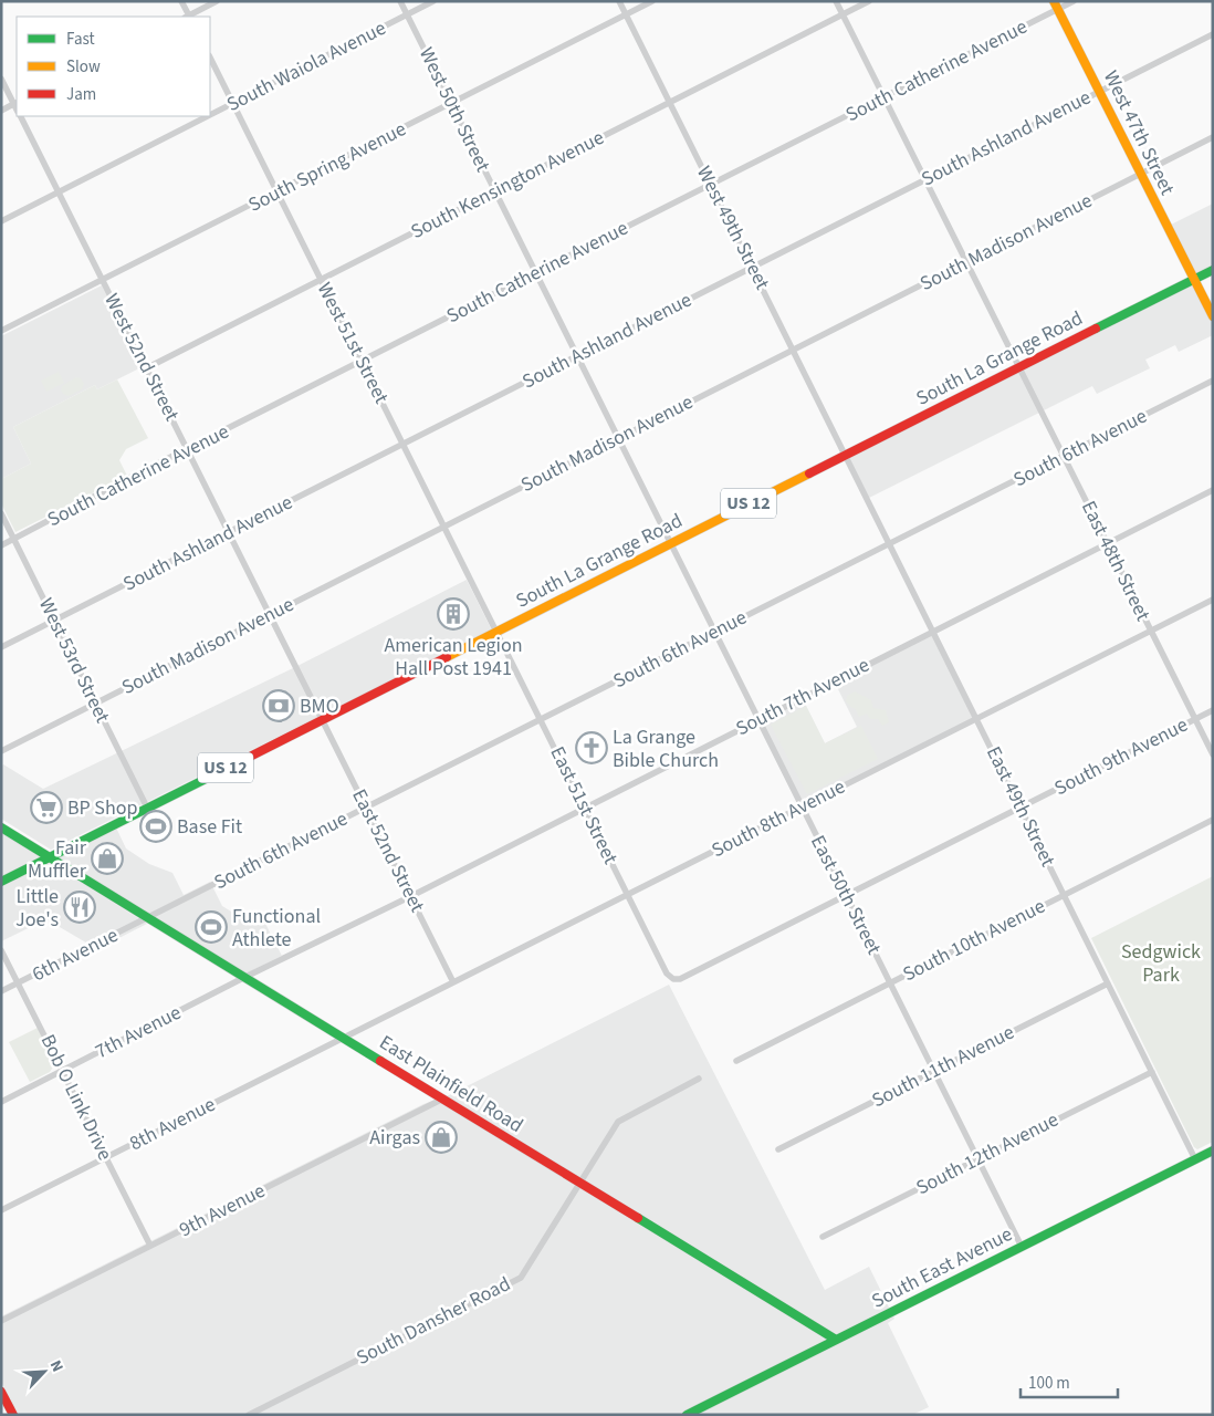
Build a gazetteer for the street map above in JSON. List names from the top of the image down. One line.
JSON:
{"streets":{"main road":["West 47th Street","South La Grange Road","US 12","East Plainfield Road","South East Avenue"],"street":["South Waiola Avenue","South Catherine Avenue","West 50th Street","South Ashland Avenue","South Spring Avenue","South Kensington Avenue","West 49th Street","South Madison Avenue","West 51st Street","West 52nd Street","South 6th Avenue","East 48th Street","West 53rd Street","South 7th Avenue","South 9th Avenue","East 51st Street","East 49th Street","South 8th Avenue","East 52nd Street","East 50th Street","South 10th Avenue","6th Avenue","7th Avenue","South 11th Avenue","Bob O Link Drive","8th Avenue","South 12th Avenue","9th Avenue","South Dansher Road"]},"crossings":[["South Waiola Avenue","West 50th Street"],["South Waiola Avenue","West 51st Street"],["South Waiola Avenue","West 52nd Street"],["South Catherine Avenue","West 50th Street"],["South Catherine Avenue","West 47th Street"],["South Catherine Avenue","West 49th Street"],["South Catherine Avenue","West 51st Street"],["South Catherine Avenue","West 52nd Street"],["South Catherine Avenue","East 48th Street"],["South Catherine Avenue","West 53rd Street"],["West 50th Street","South Ashland Avenue"],["West 50th Street","South Spring Avenue"],["West 50th Street","South Kensington Avenue"],["West 50th Street","South Madison Avenue"],["West 50th Street","South La Grange Road"],["West 50th Street","East 50th Street"],["West 47th Street","South Ashland Avenue"],["West 47th Street","South Madison Avenue"],["West 47th Street","South La Grange Road"],["South Ashland Avenue","West 49th Street"],["South Ashland Avenue","West 51st Street"],["South Ashland Avenue","West 52nd Street"],["South Ashland Avenue","East 48th Street"],["South Ashland Avenue","West 53rd Street"],["South Spring Avenue","West 49th Street"],["South Spring Avenue","West 51st Street"],["South Spring Avenue","West 52nd Street"],["South Kensington Avenue","West 49th Street"],["South Kensington Avenue","West 51st Street"],["South Kensington Avenue","West 52nd Street"],["South Kensington Avenue","East 48th Street"],["West 49th Street","South Madison Avenue"],["West 49th Street","South La Grange Road"],["West 49th Street","East 49th Street"],["South Madison Avenue","West 51st Street"],["South Madison Avenue","West 52nd Street"],["South Madison Avenue","East 48th Street"],["South Madison Avenue","West 53rd Street"],["West 51st Street","South La Grange Road"],["West 51st Street","East 51st Street"],["West 52nd Street","South La Grange Road"],["West 52nd Street","East 52nd Street"],["South La Grange Road","East 48th Street"],["South La Grange Road","West 53rd Street"],["South La Grange Road","East 51st Street"],["South La Grange Road","East 49th Street"],["South La Grange Road","East 52nd Street"],["South La Grange Road","East 50th Street"],["South La Grange Road","East Plainfield Road"],["South 6th Avenue","East 48th Street"],["South 6th Avenue","East 51st Street"],["South 6th Avenue","East 49th Street"],["South 6th Avenue","East 52nd Street"],["South 6th Avenue","East 50th Street"],["South 6th Avenue","6th Avenue"],["South 6th Avenue","East Plainfield Road"],["East 48th Street","South 7th Avenue"],["East 48th Street","South 9th Avenue"],["East 48th Street","South 8th Avenue"],["South 7th Avenue","East 51st Street"],["South 7th Avenue","East 49th Street"],["South 7th Avenue","East 52nd Street"],["South 7th Avenue","East 50th Street"],["South 7th Avenue","7th Avenue"],["South 7th Avenue","East Plainfield Road"],["South 9th Avenue","East 51st Street"],["South 9th Avenue","East 49th Street"],["South 9th Avenue","East 50th Street"],["East 51st Street","South 8th Avenue"],["East 49th Street","South 8th Avenue"],["East 49th Street","South 10th Avenue"],["East 49th Street","South 11th Avenue"],["East 49th Street","South 12th Avenue"],["East 49th Street","South East Avenue"],["South 8th Avenue","East 52nd Street"],["South 8th Avenue","East 50th Street"],["South 8th Avenue","East Plainfield Road"],["South 8th Avenue","8th Avenue"],["East 50th Street","South 10th Avenue"],["East 50th Street","South 11th Avenue"],["East 50th Street","South 12th Avenue"],["East 50th Street","South East Avenue"],["6th Avenue","East Plainfield Road"],["6th Avenue","Bob O Link Drive"],["7th Avenue","East Plainfield Road"],["7th Avenue","Bob O Link Drive"],["East Plainfield Road","8th Avenue"],["East Plainfield Road","9th Avenue"],["East Plainfield Road","South East Avenue"],["East Plainfield Road","South Dansher Road"],["Bob O Link Drive","8th Avenue"],["Bob O Link Drive","9th Avenue"]],"parks":["Sedgwick Park"],"places":{"building":["American Legion Hall Post 1941"],"bank":["BMO"],"church":["La Grange Bible Church"],"supermarket":["BP Shop"],"sports":["Base Fit","Functional Athlete"],"shop":["Fair Muffler","Airgas"],"restaurant":["Little Joe's"]},"legend":["Fast","Slow","Jam"],"scale_bar":"100 m","north":"top right"}
